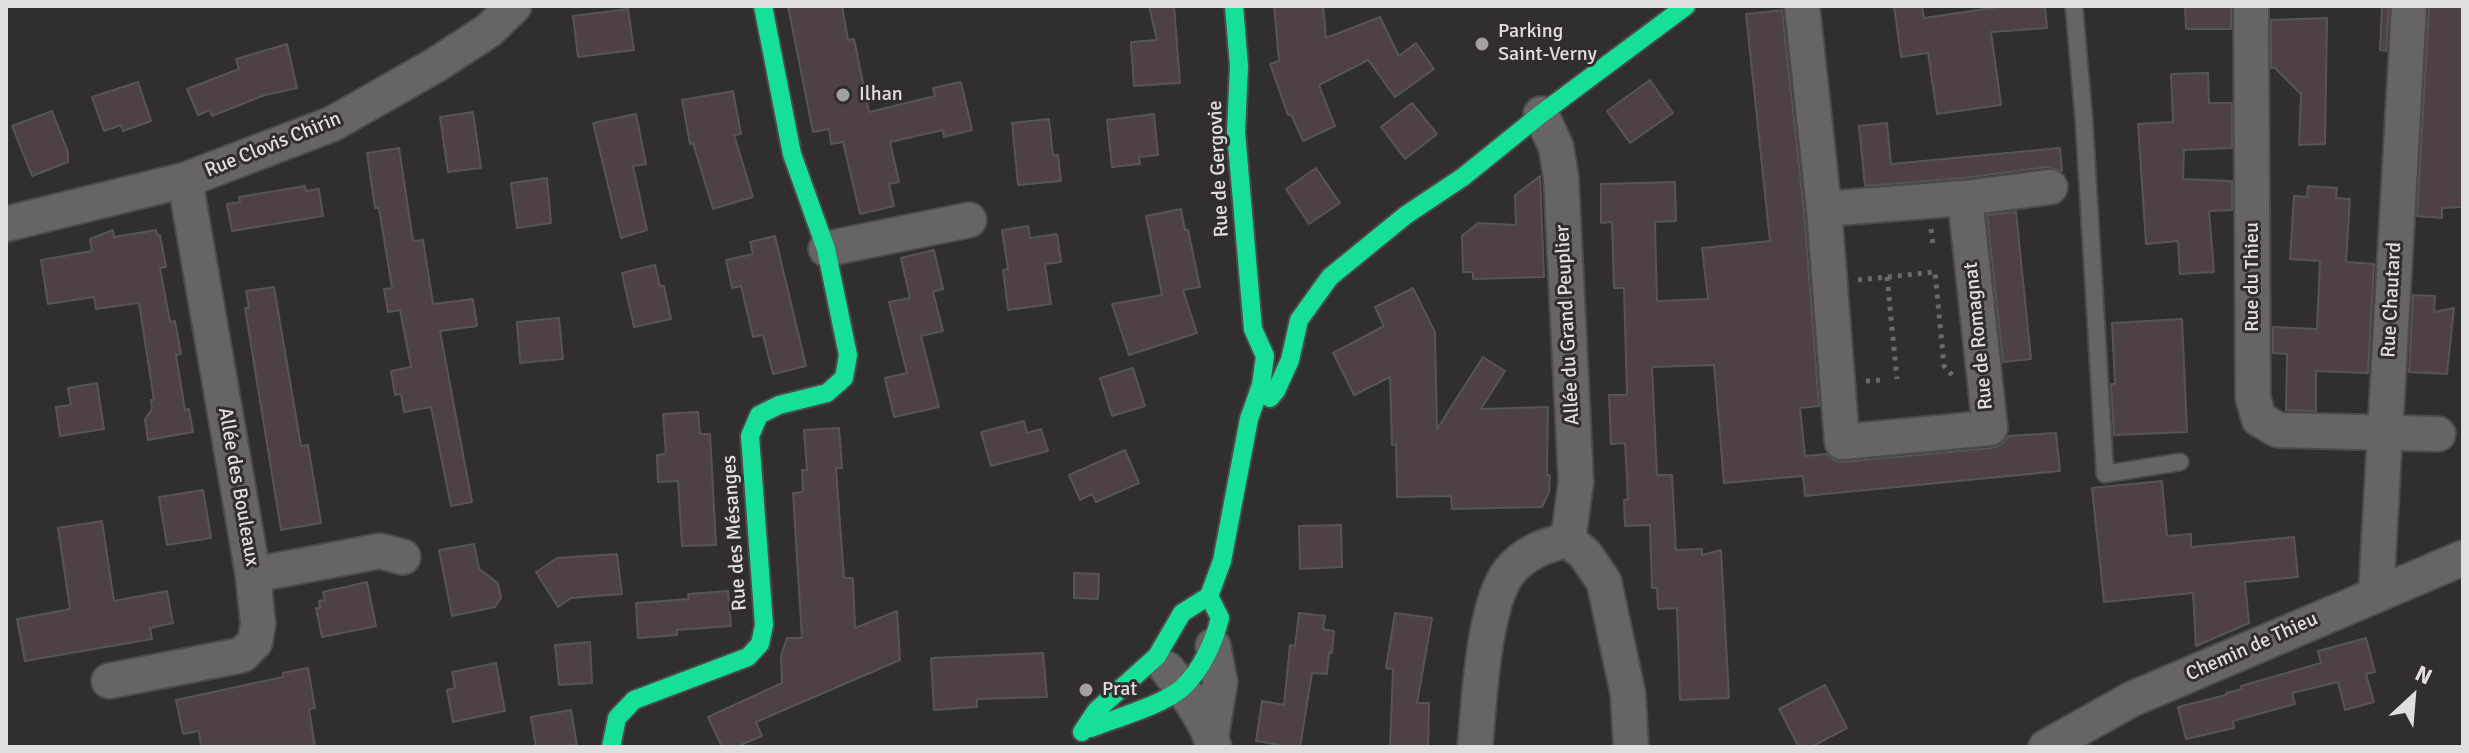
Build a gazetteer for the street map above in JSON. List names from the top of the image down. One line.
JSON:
{"streets":{"main road":["Rue de Gergovie","Rue des Mésanges"],"street":["Rue Clovis Chirin","Rue du Thieu","Rue Chautard","Allée du Grand Peuplier","Rue de Romagnat","Allée des Bouleaux","Chemin de Thieu"]},"crossings":[["Rue Clovis Chirin","Allée des Bouleaux"],["Rue du Thieu","Rue Chautard"],["Rue Chautard","Chemin de Thieu"]],"places":["Parking Saint-Verny","Ilhan","Prat"],"north":"top right"}
